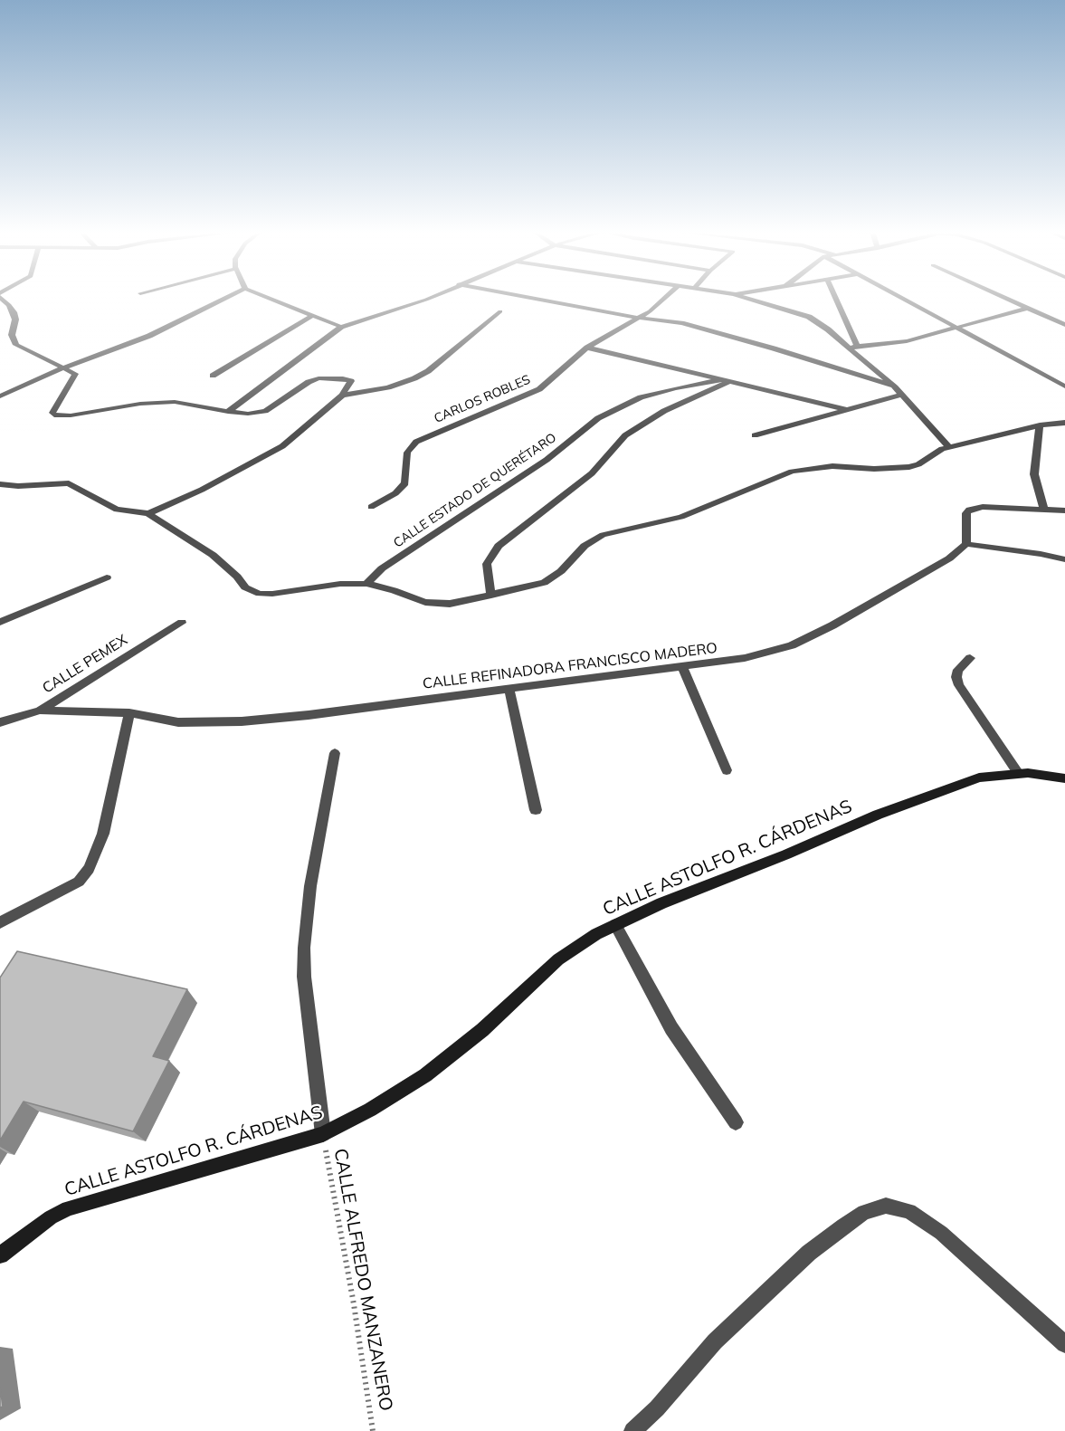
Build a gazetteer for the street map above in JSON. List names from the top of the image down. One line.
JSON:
{"streets":{"street":["CARLOS ROBLES","CALLE ESTADO DE QUERÉTARO","CALLE PEMEX","CALLE REFINADORA FRANCISCO MADERO","CALLE ASTOLFO R. CÁRDENAS"],"path":["CALLE ALFREDO MANZANERO"]},"crossings":[["CALLE PEMEX","CALLE REFINADORA FRANCISCO MADERO"],["CALLE ASTOLFO R. CÁRDENAS","CALLE ALFREDO MANZANERO"]]}
